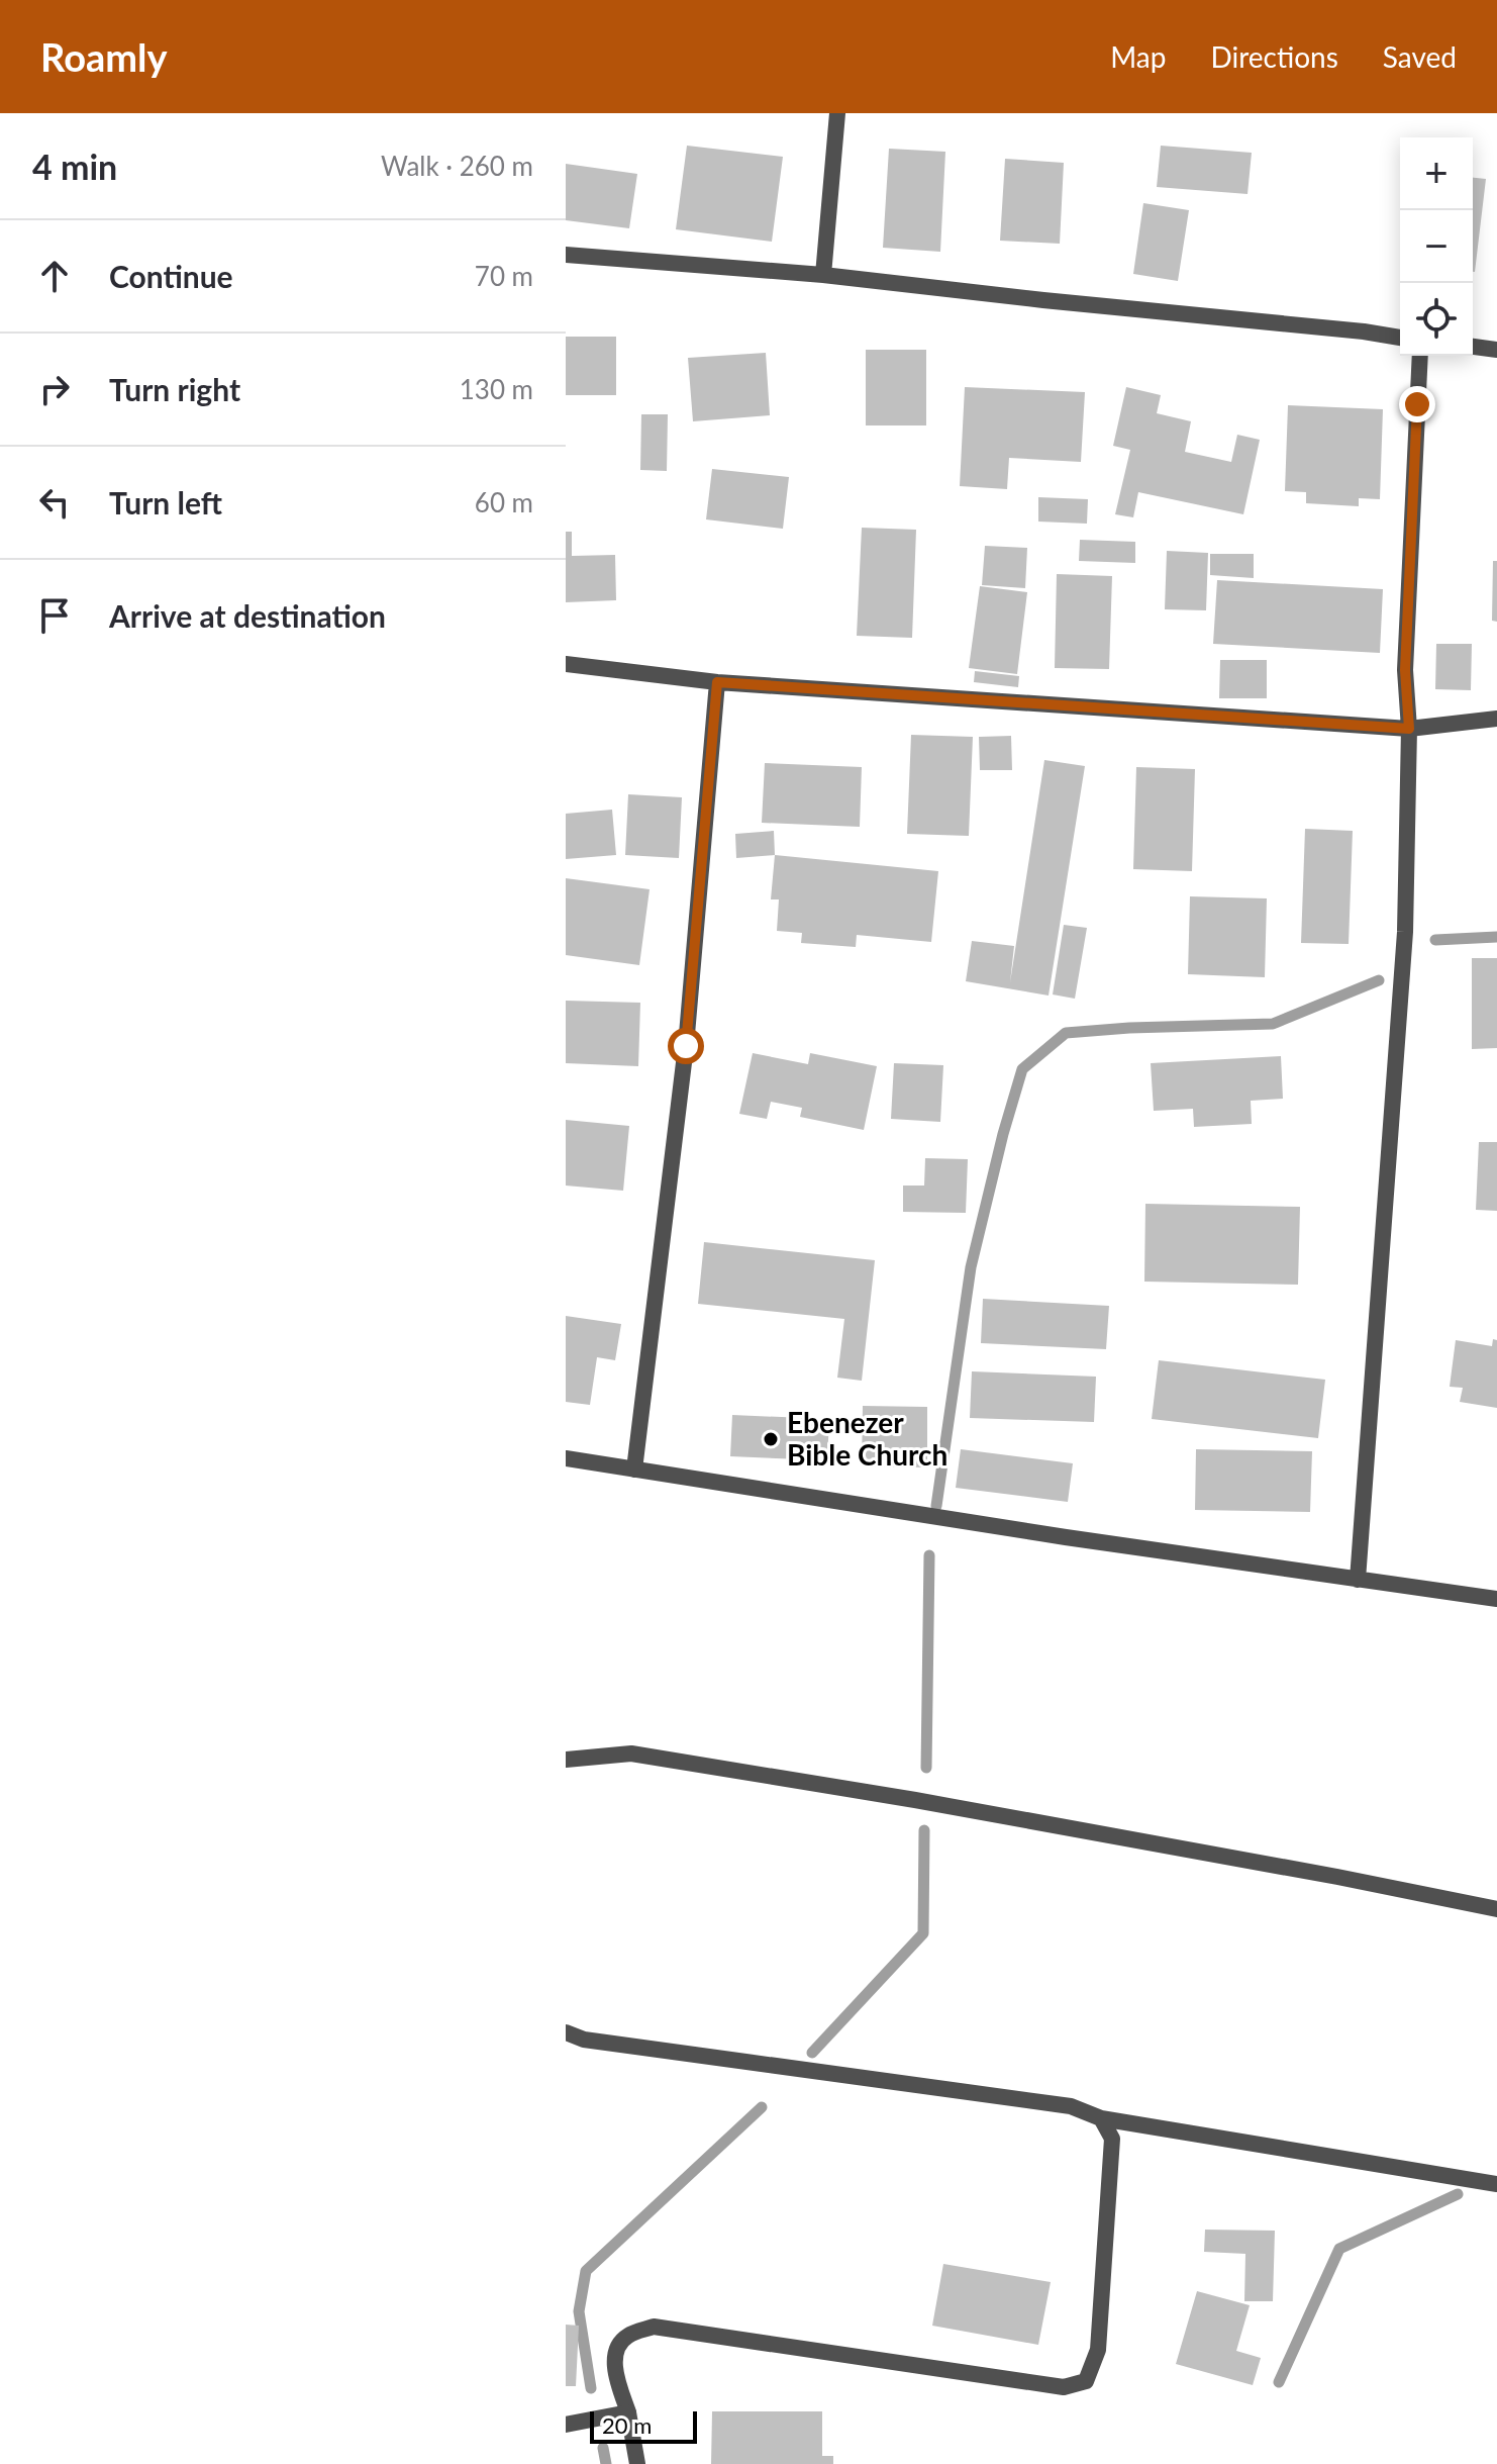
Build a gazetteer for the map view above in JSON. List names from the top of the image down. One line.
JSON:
{"places":["Ebenezer Bible Church"],"scale_bar":"20 m","page":{"header":"Roamly","nav":["Map","Directions","Saved"],"heading":["4 min","Walk · 260 m"],"map_buttons":["+","−"],"list":[["Continue","70 m"],["Turn right","130 m"],["Turn left","60 m"],"Arrive at destination"],"scale":"20 m"}}
